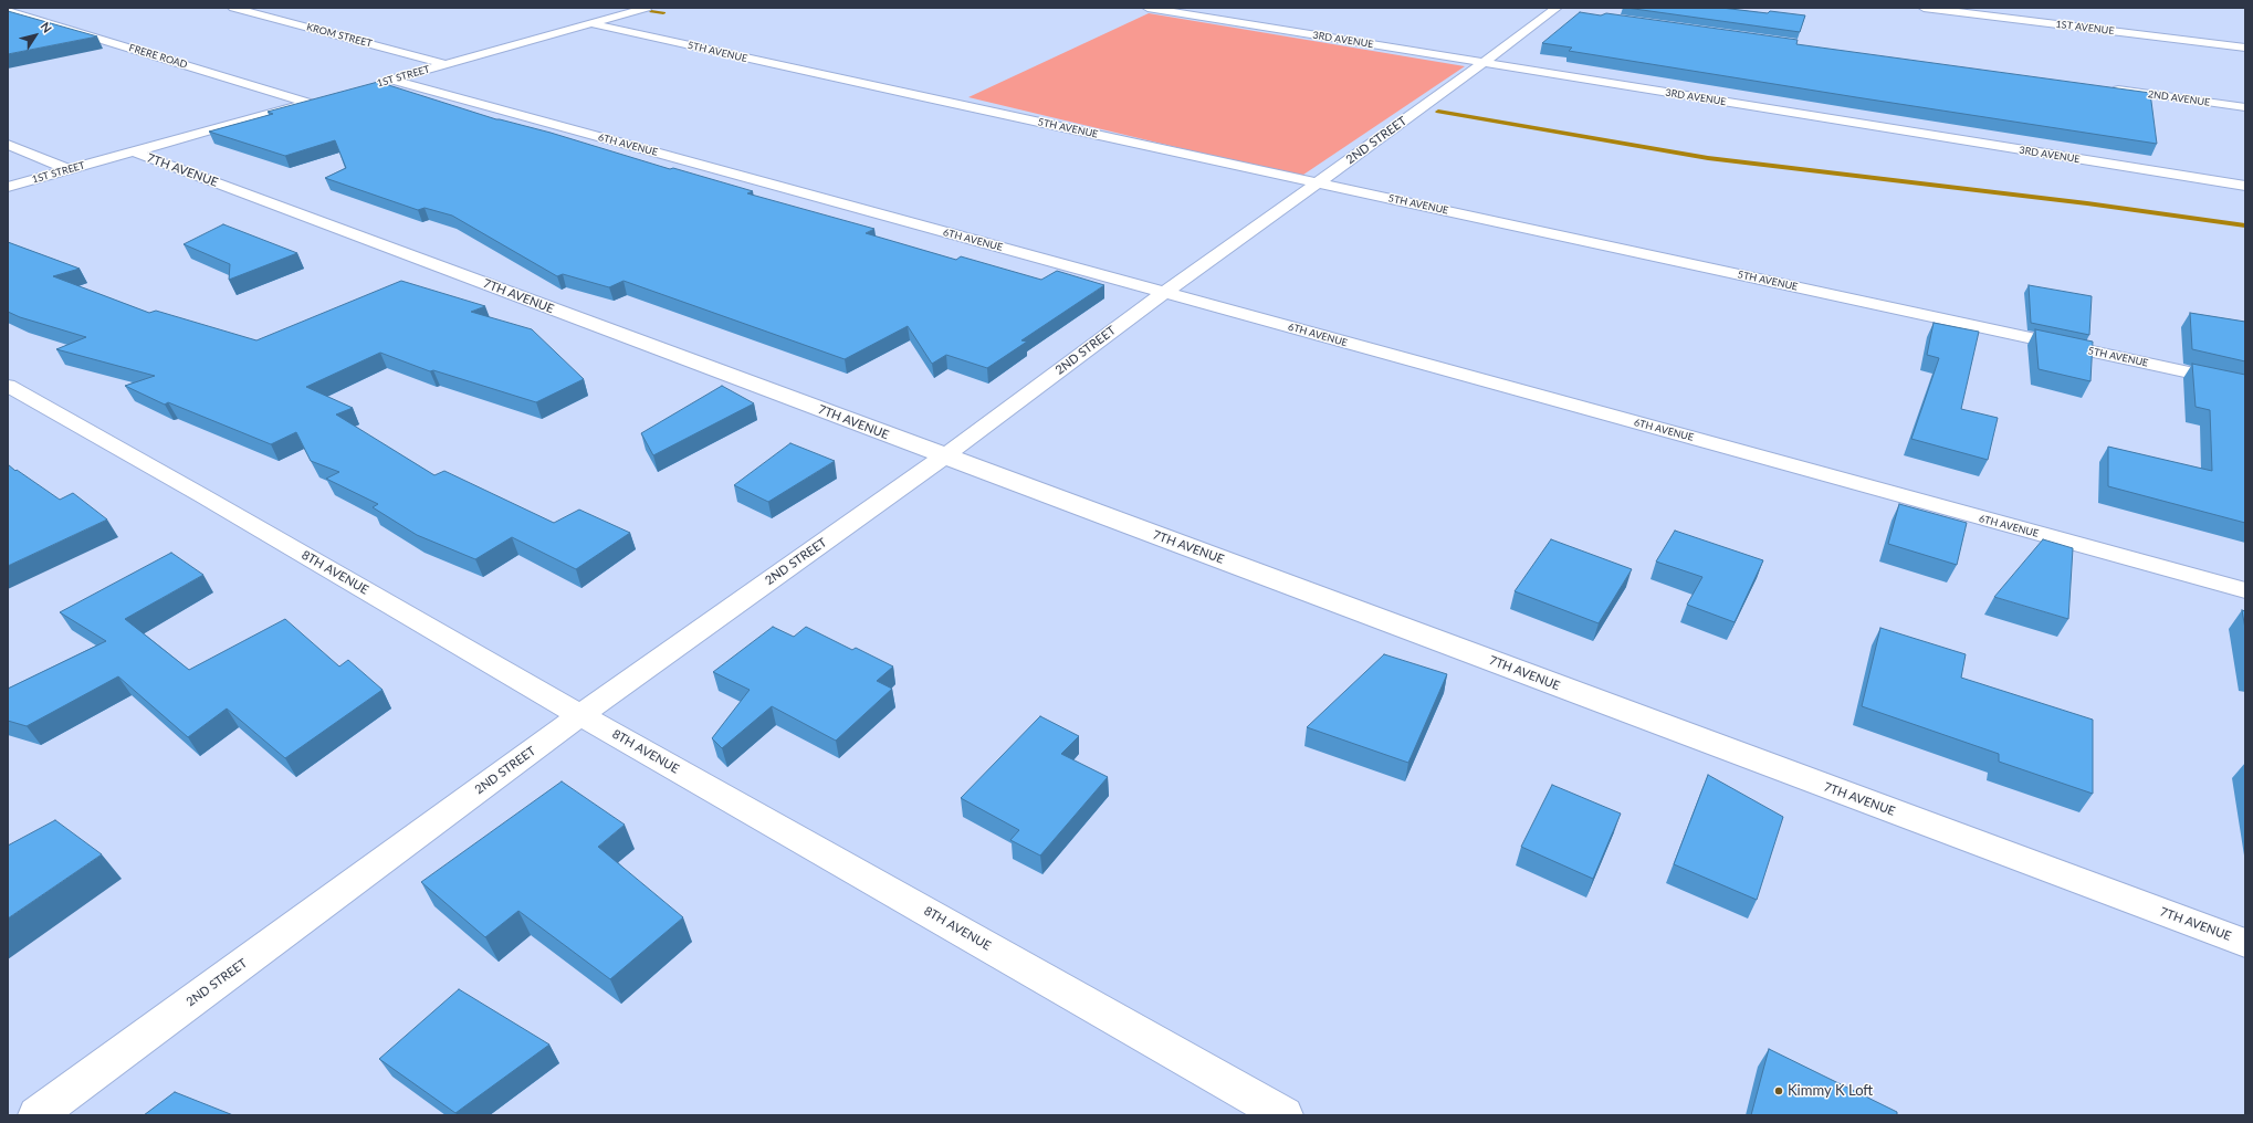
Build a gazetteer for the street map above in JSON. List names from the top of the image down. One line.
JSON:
{"streets":{"street":["1ST AVENUE","KROM STREET","3RD AVENUE","5TH AVENUE","FRERE ROAD","1ST STREET","2ND AVENUE","2ND STREET","6TH AVENUE","7TH AVENUE","8TH AVENUE"]},"crossings":[["KROM STREET","1ST STREET"],["3RD AVENUE","2ND STREET"],["5TH AVENUE","1ST STREET"],["5TH AVENUE","2ND STREET"],["FRERE ROAD","1ST STREET"],["1ST STREET","6TH AVENUE"],["1ST STREET","7TH AVENUE"],["2ND STREET","6TH AVENUE"],["2ND STREET","7TH AVENUE"],["2ND STREET","8TH AVENUE"]],"places":["Kimmy K Loft"],"north":"top right"}
